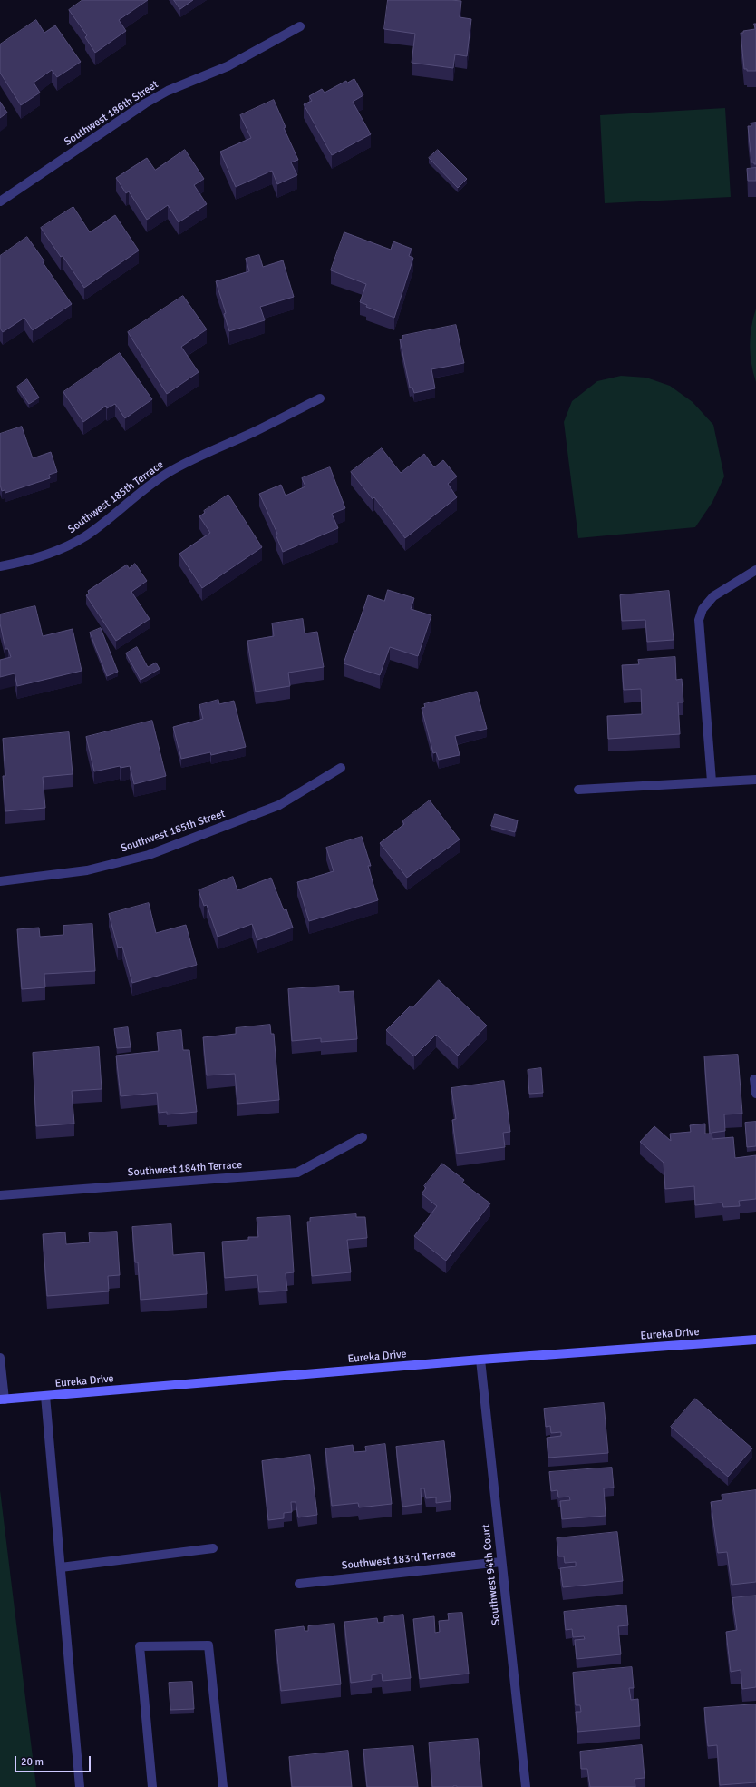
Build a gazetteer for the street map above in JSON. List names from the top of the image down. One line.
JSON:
{"streets":{"main road":["Eureka Drive"],"street":["Southwest 186th Street","Southwest 185th Terrace","Southwest 185th Street","Southwest 184th Terrace","Southwest 183rd Terrace","Southwest 94th Court"]},"crossings":[["Eureka Drive","Southwest 94th Court"],["Southwest 183rd Terrace","Southwest 94th Court"]],"scale_bar":"20 m"}
